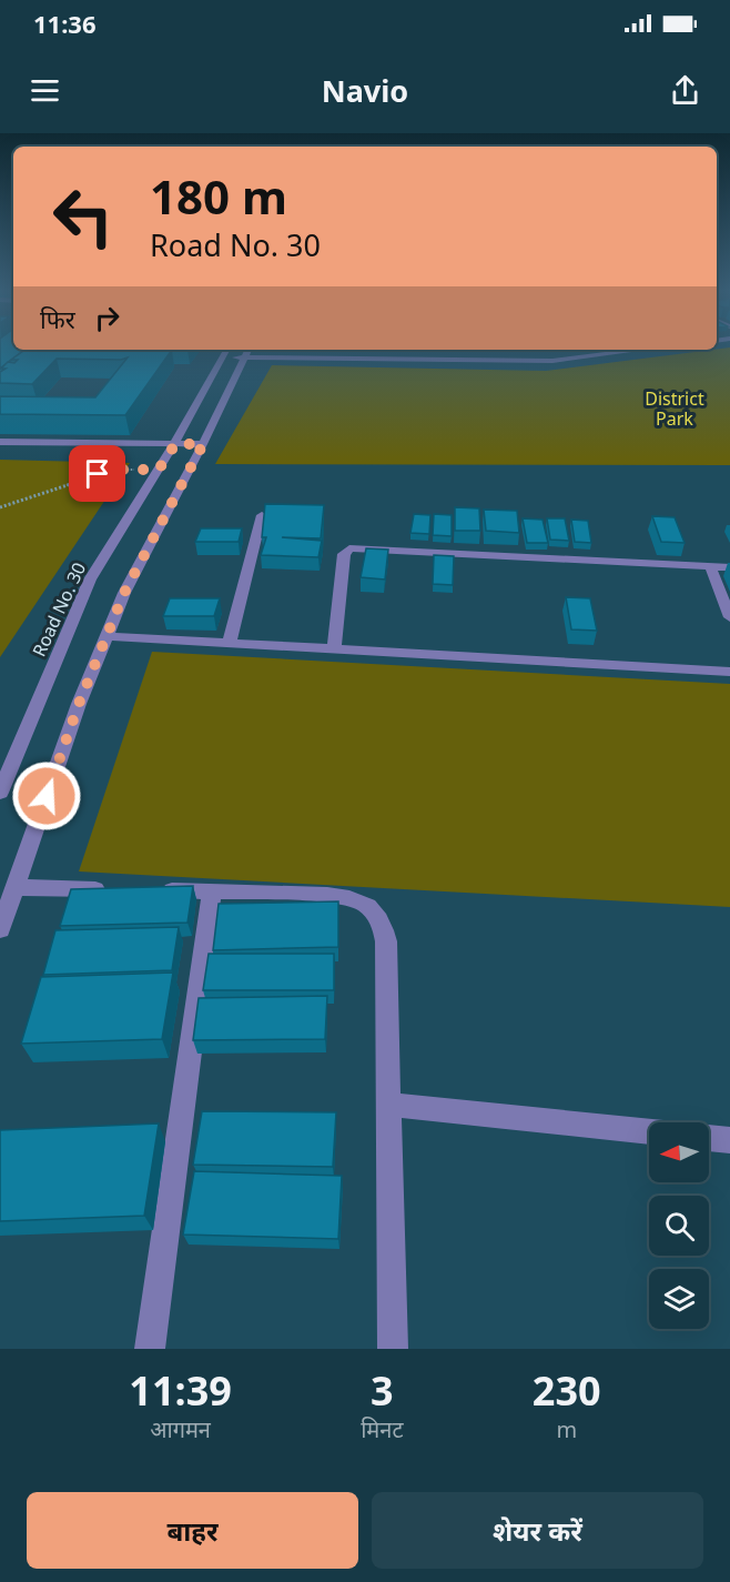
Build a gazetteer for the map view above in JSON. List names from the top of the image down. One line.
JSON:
{"streets":{"street":["Road No. 30"]},"parks":["District Park"],"north":"left","page":{"status":"11:36","header":"Navio","turn":["180 m","Road No. 30"],"then":"फिर","eta":["11:39","आगमन","3","मिनट","230","m"],"buttons":["बाहर","शेयर करें"]}}
